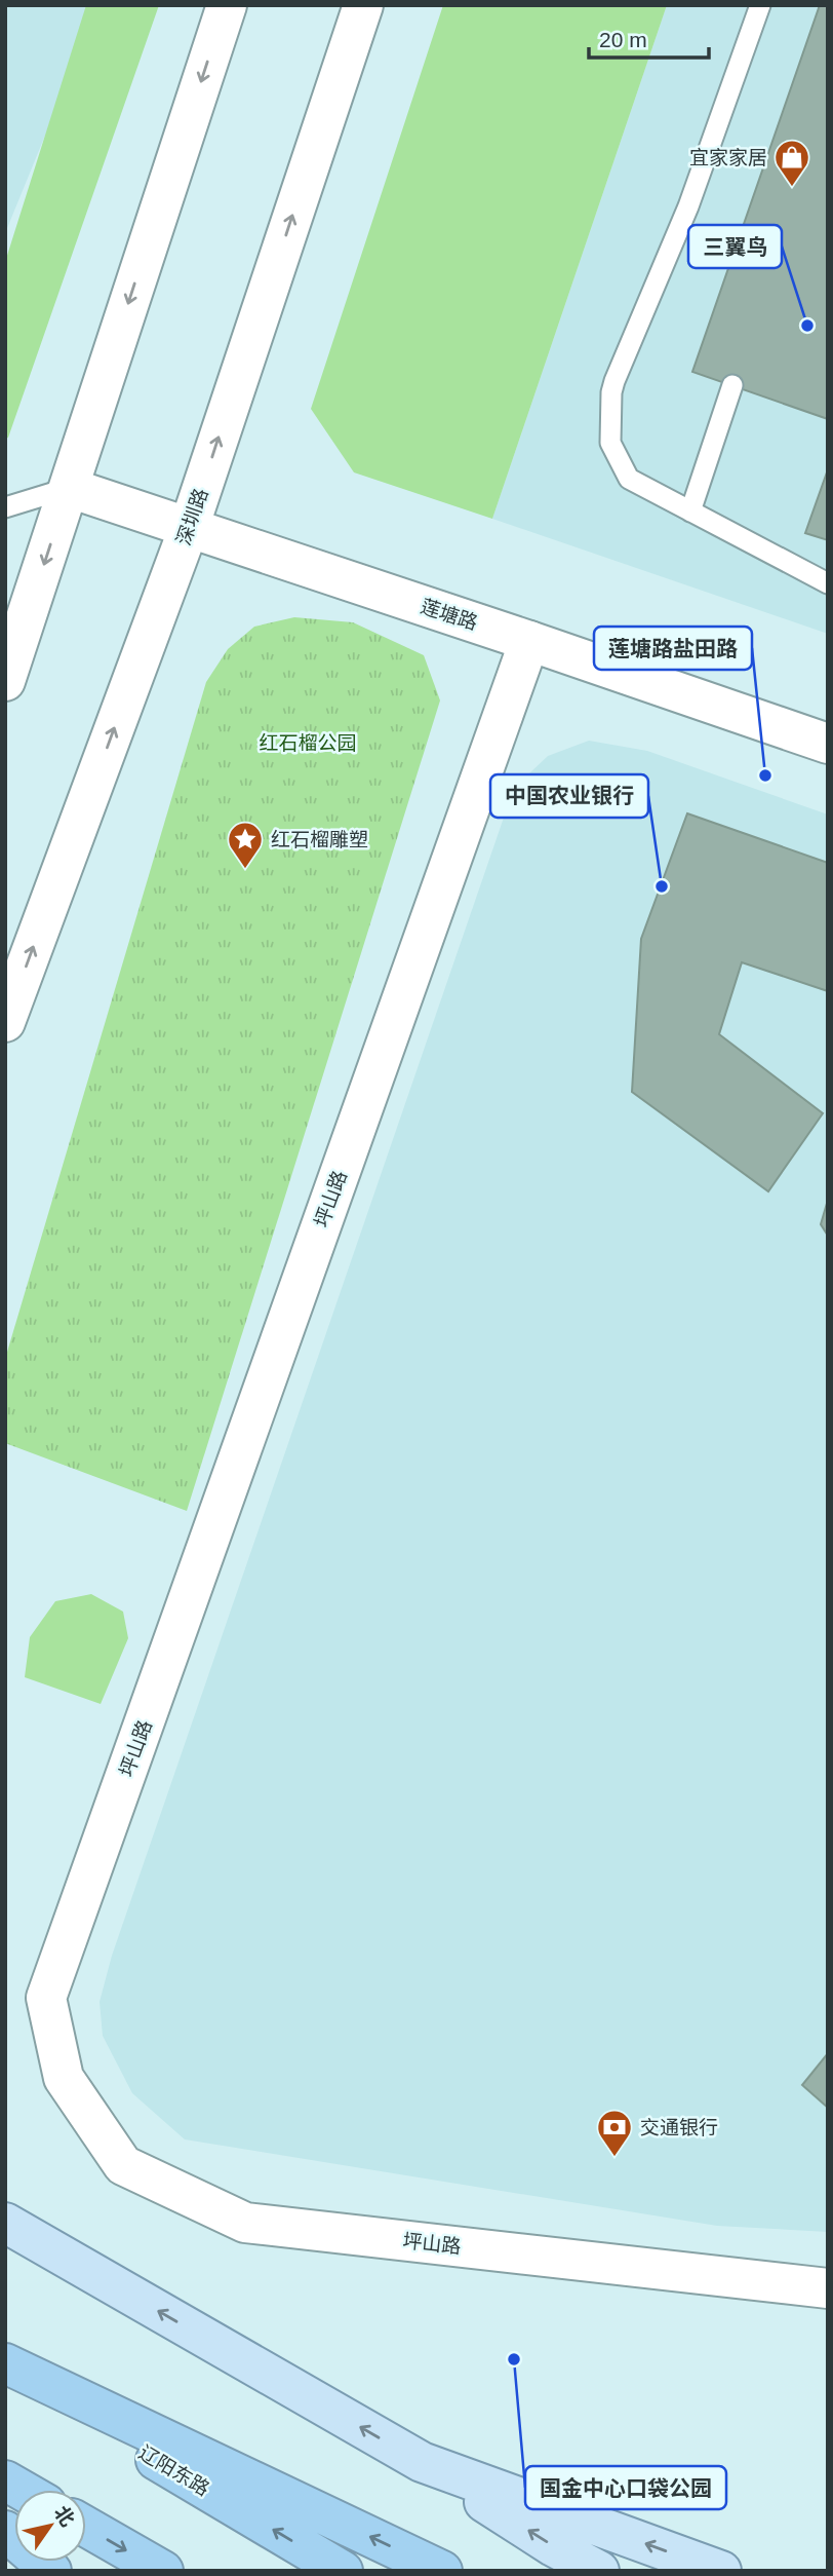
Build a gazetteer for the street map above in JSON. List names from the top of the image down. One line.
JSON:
{"streets":{"highway":["辽阳东路"],"street":["深圳路","莲塘路","坪山路"]},"crossings":[["深圳路","莲塘路"],["莲塘路","坪山路"]],"parks":["红石榴公园"],"places":{"shop":["宜家家居"],"other":["三翼鸟","莲塘路盐田路","中国农业银行","国金中心口袋公园"],"place":["红石榴雕塑"],"bank":["交通银行"]},"scale_bar":"20 m","north":"top right"}
